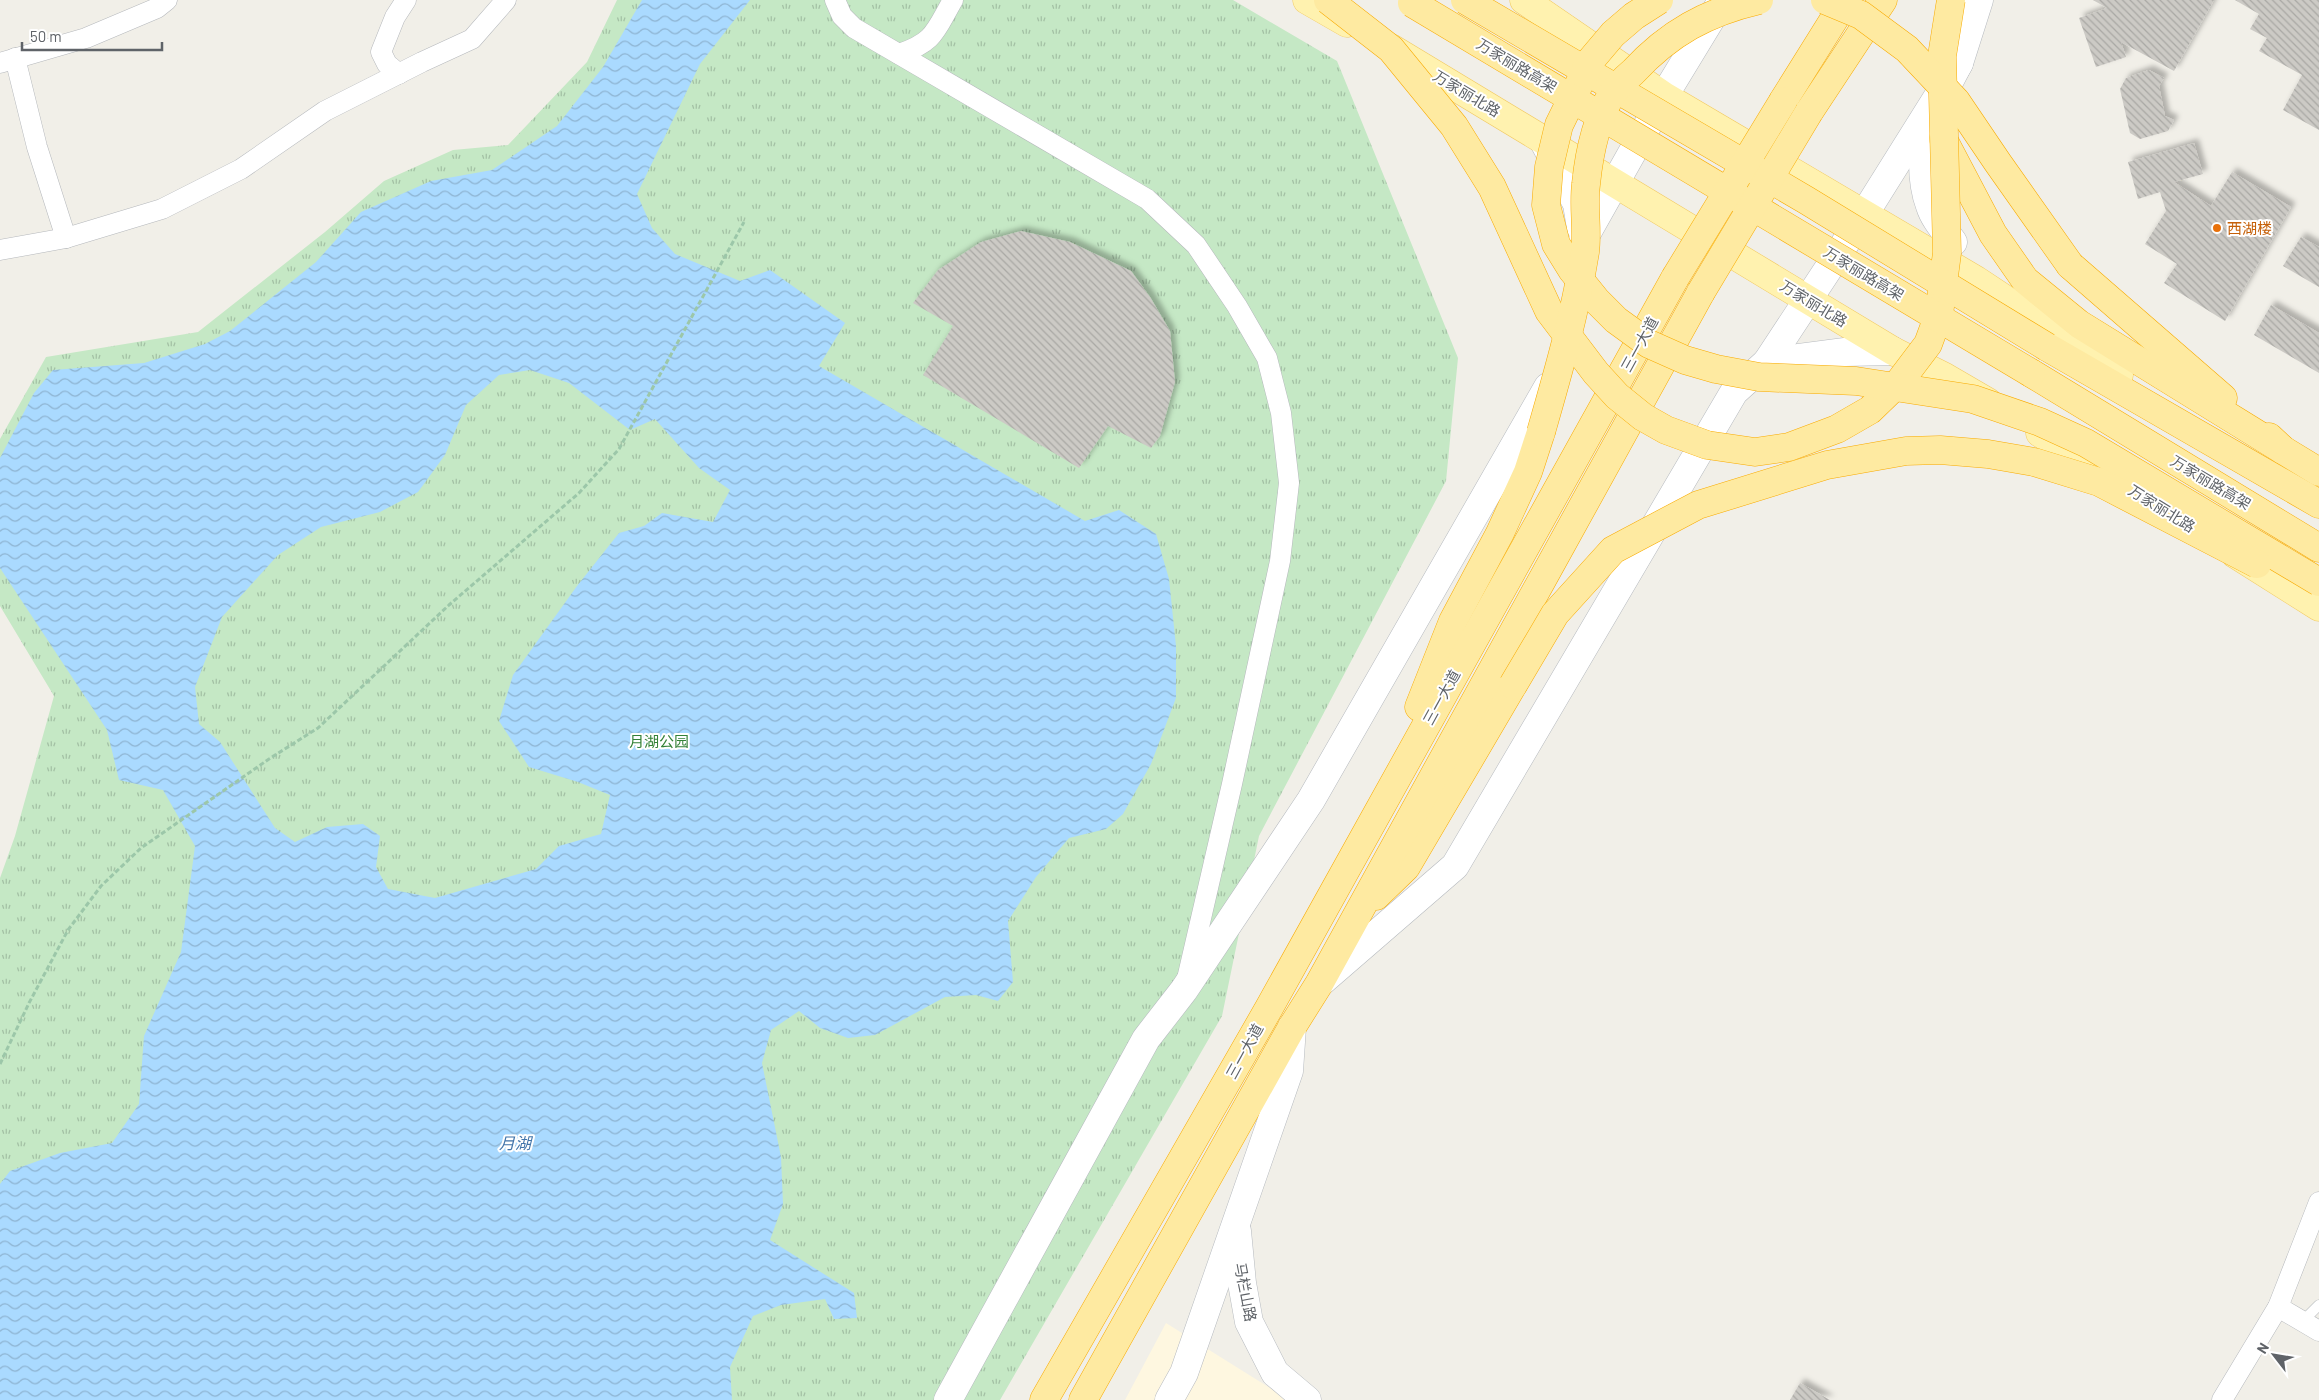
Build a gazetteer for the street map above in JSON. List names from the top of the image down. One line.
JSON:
{"streets":{"highway":["万家丽路高架","三一大道"],"main road":["万家丽北路","马栏山路"]},"water":["月湖"],"parks":["月湖公园"],"places":["西湖楼"],"scale_bar":"50 m","north":"top left"}
